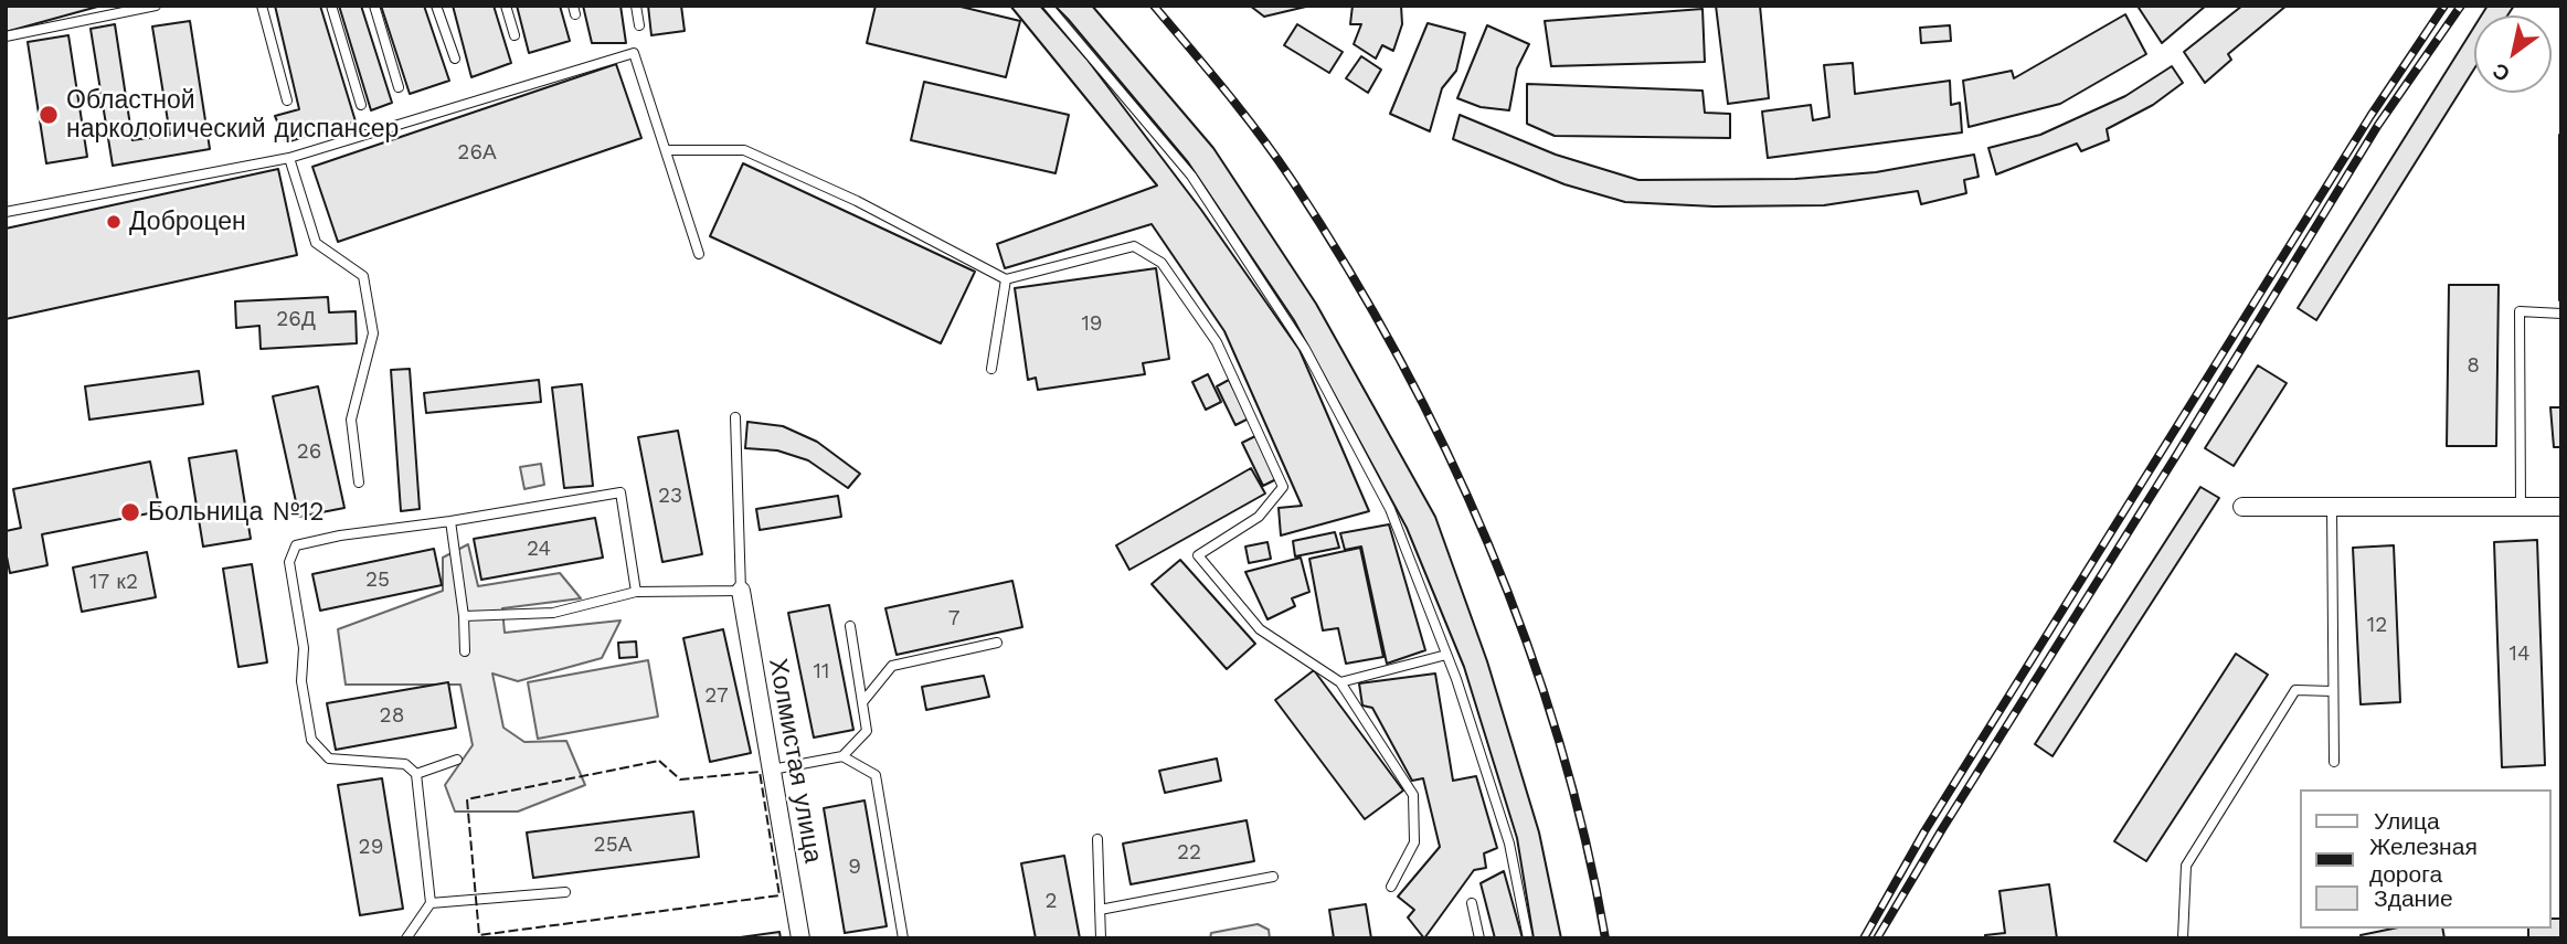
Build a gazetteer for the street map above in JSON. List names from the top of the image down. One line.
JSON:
{"streets":{"street":["Холмистая улица"]},"places":["Областной наркологический диспансер","Доброцен","Больница №12"],"house_numbers":["26А","26Д","19","8","26","23","24","25","17 к2","7","12","14","11","27","28","25А","29","22","9","2"],"legend":["Улица","Железная дорога","Здание"],"north":"bottom left"}
